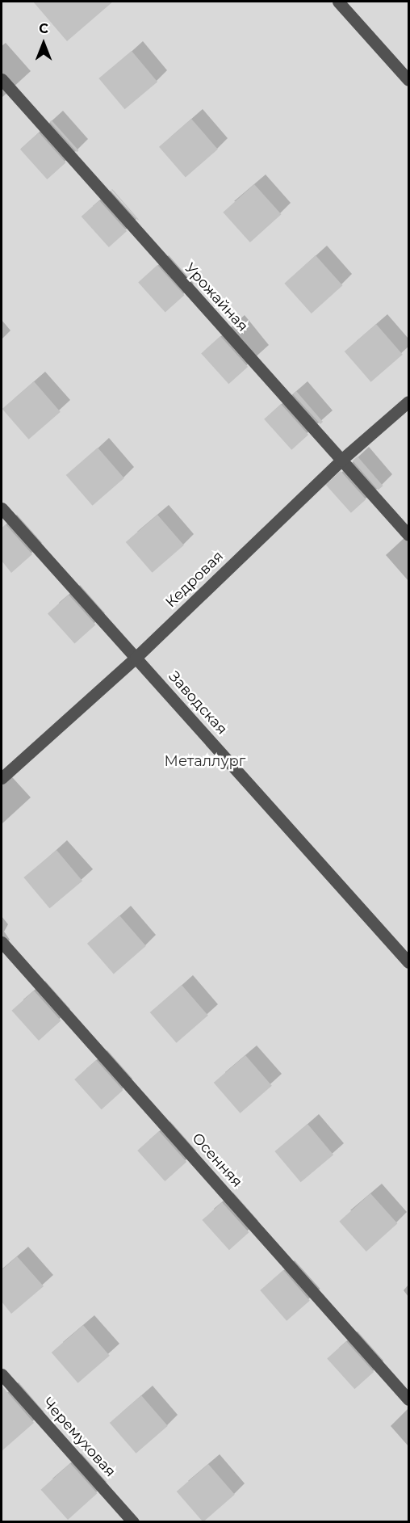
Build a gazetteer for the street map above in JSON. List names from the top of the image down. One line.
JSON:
{"streets":{"street":["Урожайная","Кедровая","Заводская","Осенняя","Черемуховая"]},"crossings":[["Урожайная","Кедровая"],["Кедровая","Заводская"]],"parks":["Металлург"],"north":"top"}
